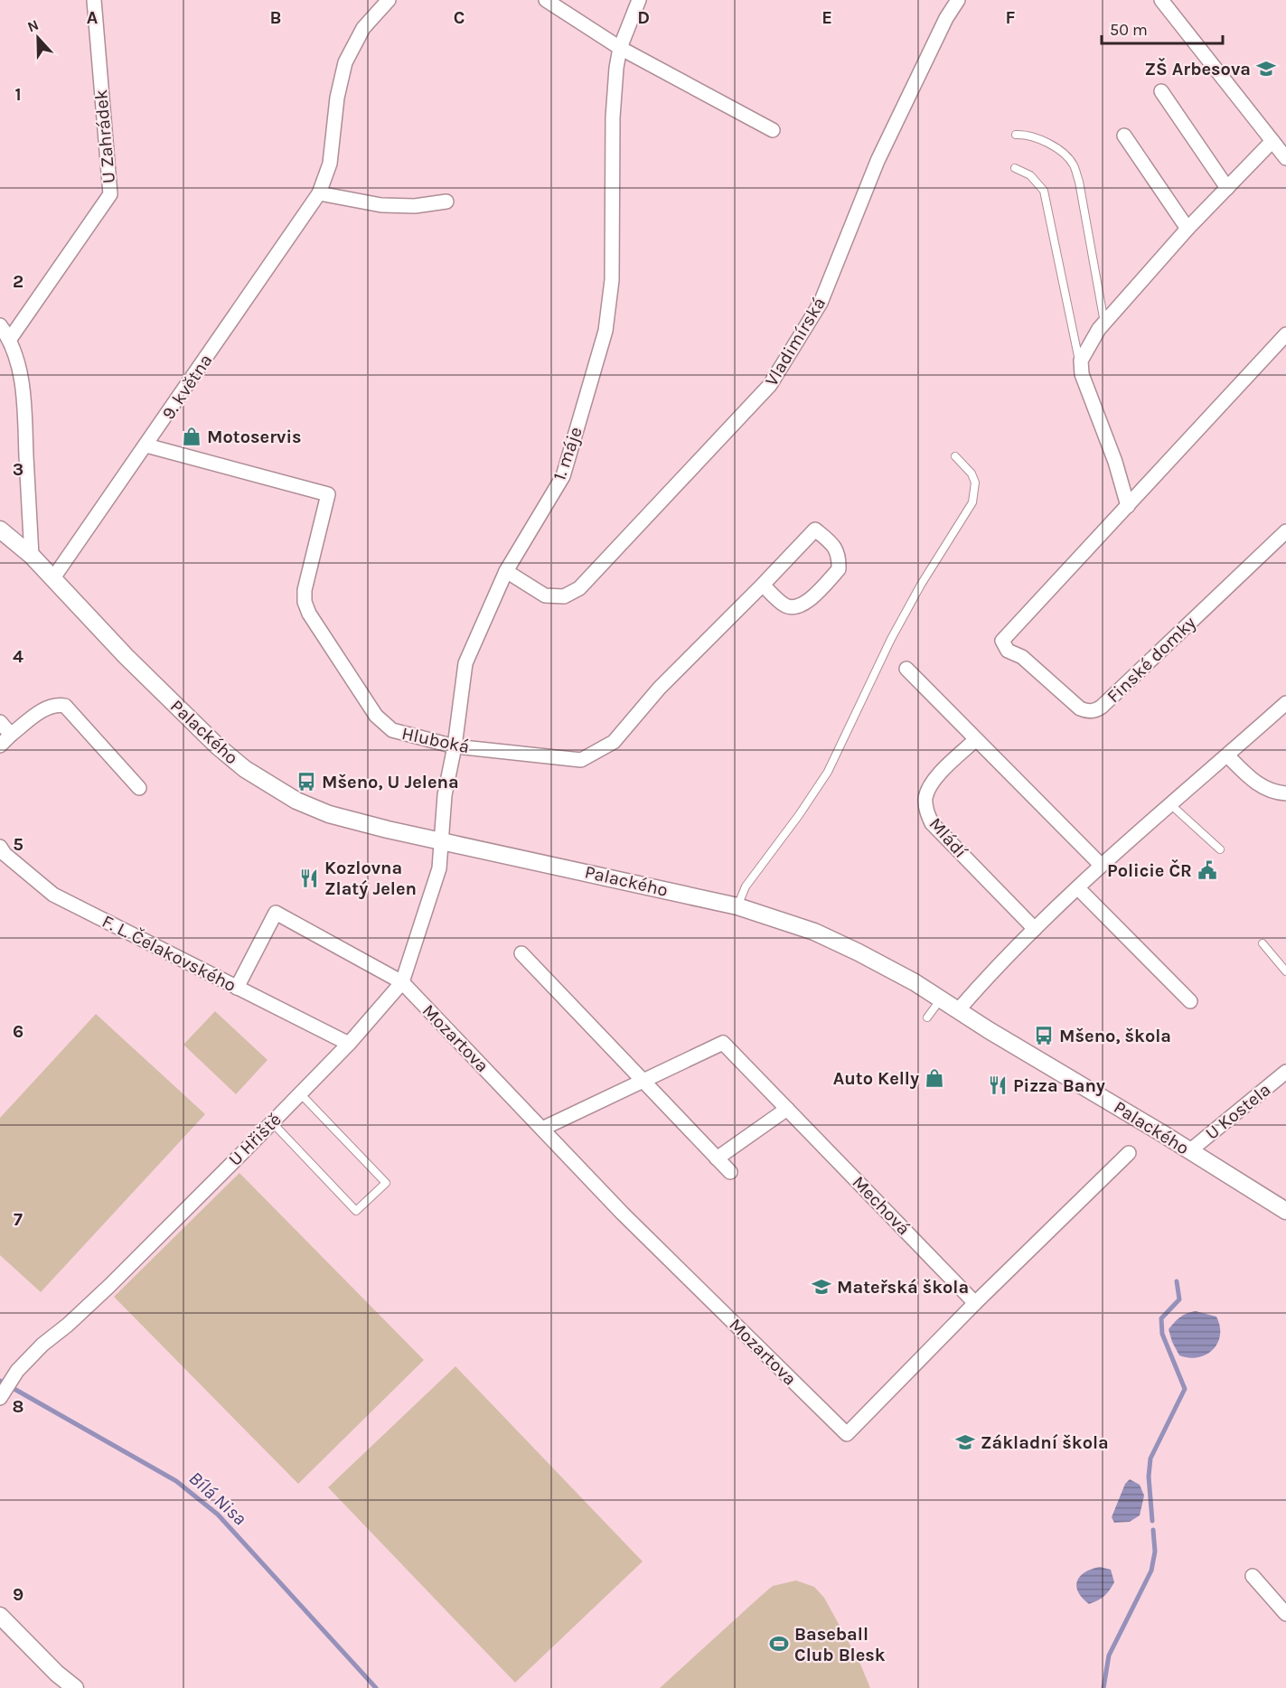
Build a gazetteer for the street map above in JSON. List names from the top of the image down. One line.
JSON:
{"streets":{"street":["U Zahrádek","Vladimírská","9. května","1. máje","Finské domky","Palackého","Hluboká","Mládí","F. L. Čelakovského","Mozartova","U Kostela","U Hřiště","Mechová"]},"crossings":[["Vladimírská","1. máje"],["9. května","Palackého"],["9. května","Hluboká"],["1. máje","Palackého"],["1. máje","Hluboká"],["1. máje","U Hřiště"],["Palackého","U Kostela"],["Palackého","U Hřiště"],["F. L. Čelakovského","Mozartova"],["F. L. Čelakovského","U Hřiště"],["Mozartova","U Hřiště"],["Mozartova","Mechová"]],"water":["Bílá Nisa"],"places":{"school or university":["ZŠ Arbesova","Mateřská škola","Základní škola"],"shop":["Motoservis","Auto Kelly"],"bus stop":["Mšeno, U Jelena","Mšeno, škola"],"public building":["Policie ČR"],"restaurant":["Kozlovna Zlatý Jelen","Pizza Bany"],"sports":["Baseball Club Blesk"]},"scale_bar":"50 m","north":"top","grid":{"columns":["A","B","C","D","E","F"],"rows":["1","2","3","4","5","6","7","8","9"]}}
